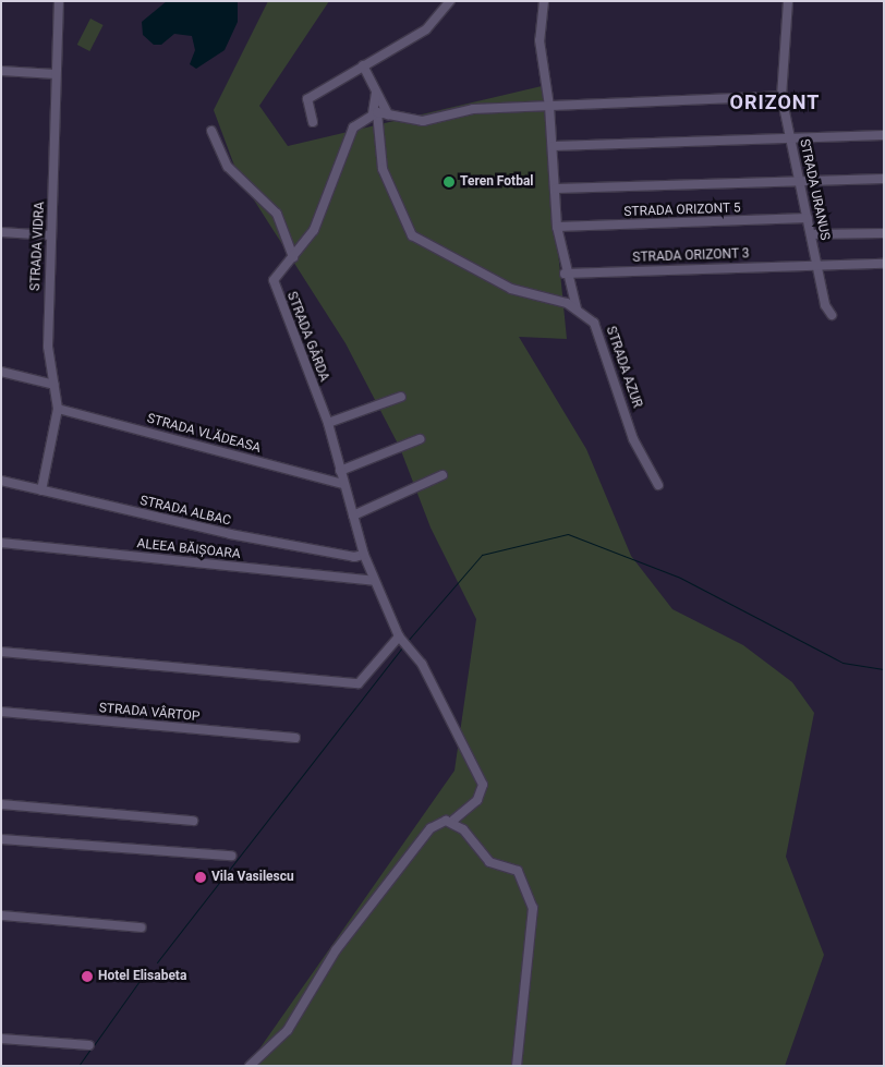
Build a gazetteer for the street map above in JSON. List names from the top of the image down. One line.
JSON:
{"streets":{"street":["STRADA URANUS","STRADA ORIZONT 5","STRADA VIDRA","STRADA ORIZONT 3","STRADA GÂRDA","STRADA AZUR","STRADA VLĂDEASA","STRADA ALBAC","ALEEA BĂIȘOARA","STRADA VÂRTOP"]},"crossings":[["STRADA URANUS","STRADA ORIZONT 5"],["STRADA URANUS","STRADA ORIZONT 3"],["STRADA ORIZONT 5","STRADA AZUR"],["STRADA VIDRA","STRADA VLĂDEASA"],["STRADA VIDRA","STRADA ALBAC"],["STRADA ORIZONT 3","STRADA AZUR"],["STRADA GÂRDA","STRADA VLĂDEASA"],["STRADA GÂRDA","STRADA ALBAC"],["STRADA GÂRDA","ALEEA BĂIȘOARA"]],"districts":["ORIZONT"],"places":["Teren Fotbal","Vila Vasilescu","Hotel Elisabeta"]}
